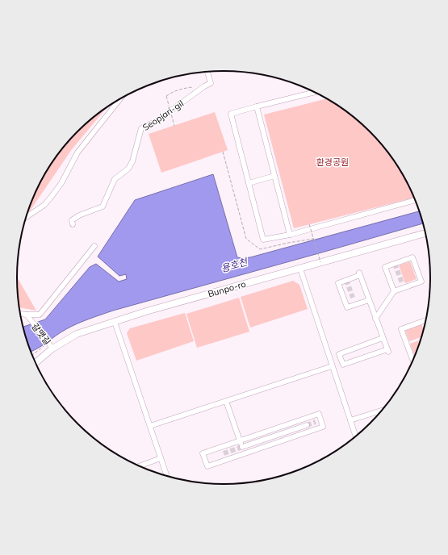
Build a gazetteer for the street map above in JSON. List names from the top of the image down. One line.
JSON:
{"streets":{"main road":["Bunpo-ro"],"street":["Seopjari-gil","갈맷길"]},"crossings":[["Bunpo-ro","갈맷길"]],"water":["용호천"],"parks":["환경공원"]}
